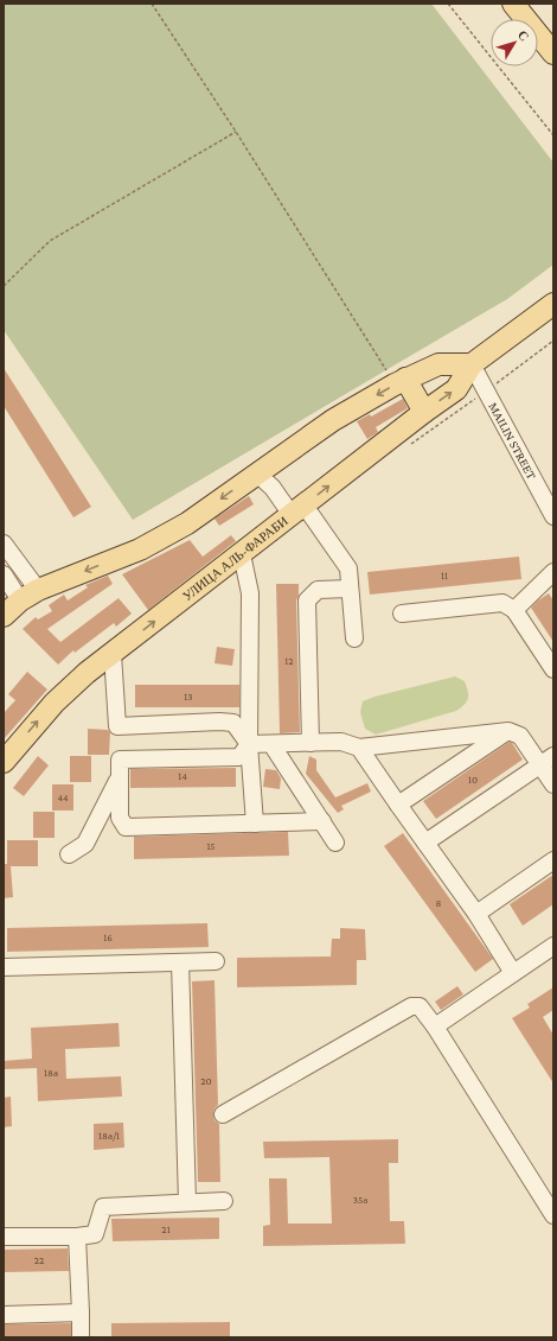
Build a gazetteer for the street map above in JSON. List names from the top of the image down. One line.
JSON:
{"streets":{"main road":["УЛИЦА АЛЬ-ФАРАБИ"],"street":["MAILIN STREET"]},"crossings":[["MAILIN STREET","УЛИЦА АЛЬ-ФАРАБИ"]],"house_numbers":["11","12","13","14","10","44","15","8","16","18а","20","18а/1","35а","21","22"],"north":"top right"}
